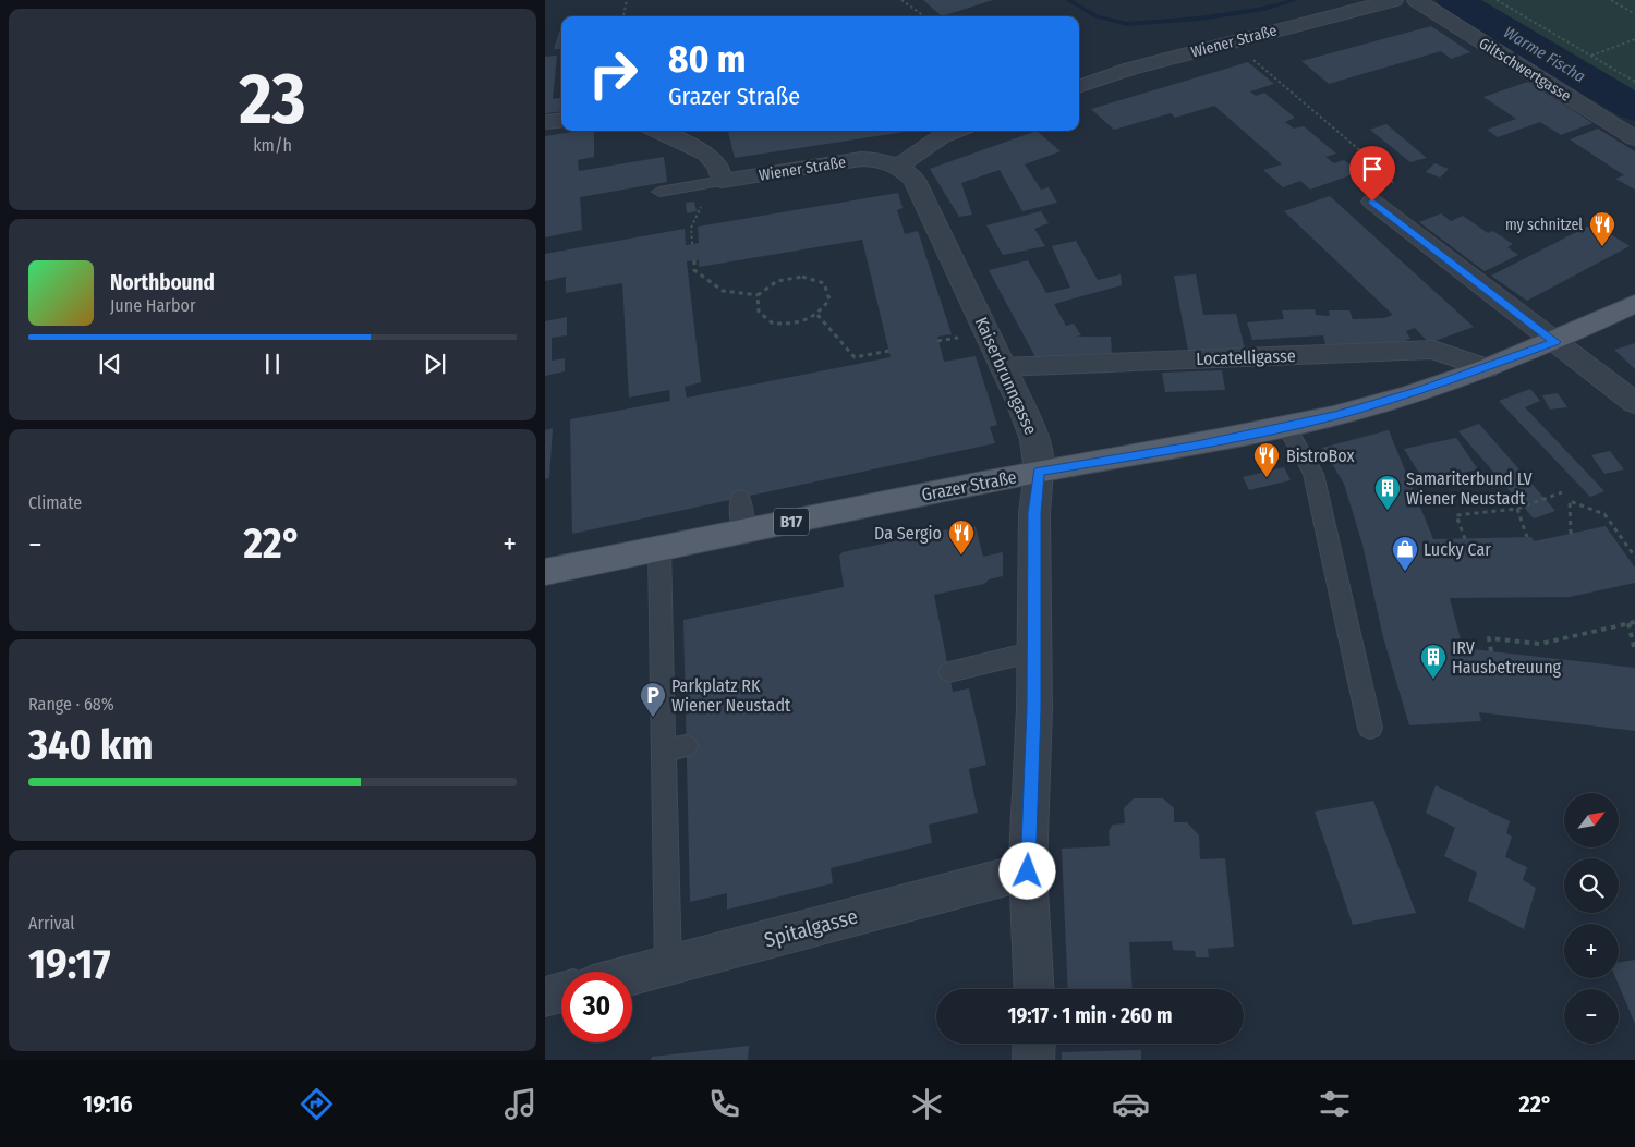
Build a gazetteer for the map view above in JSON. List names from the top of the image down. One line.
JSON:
{"streets":{"main road":["Grazer Straße","B17"],"street":["Wiener Straße","Giltschwertgasse","Locatelligasse","Kaiserbrunngasse","Spitalgasse"]},"crossings":[["Wiener Straße","Kaiserbrunngasse"],["Locatelligasse","Kaiserbrunngasse"],["Locatelligasse","Grazer Straße"],["Kaiserbrunngasse","Grazer Straße"],["Kaiserbrunngasse","Spitalgasse"]],"water":["Warme Fischa"],"places":{"restaurant":["my schnitzel","BistroBox","Da Sergio"],"building":["Samariterbund LV Wiener Neustadt","IRV Hausbetreuung"],"shop":["Lucky Car"],"parking":["Parkplatz RK Wiener Neustadt"]},"north":"top right","page":{"tile":[["23","km/h"],"Climate",["Range · 68%","340 km"],["Arrival","19:17"]],"turn":["80 m","Grazer Straße"],"song":["Northbound","June Harbor"],"heat":["−","22°","+"],"map_buttons":["+","−"],"limit":"30","trip":"19:17 · 1 min · 260 m","tabs":["19:16","22°"]}}
